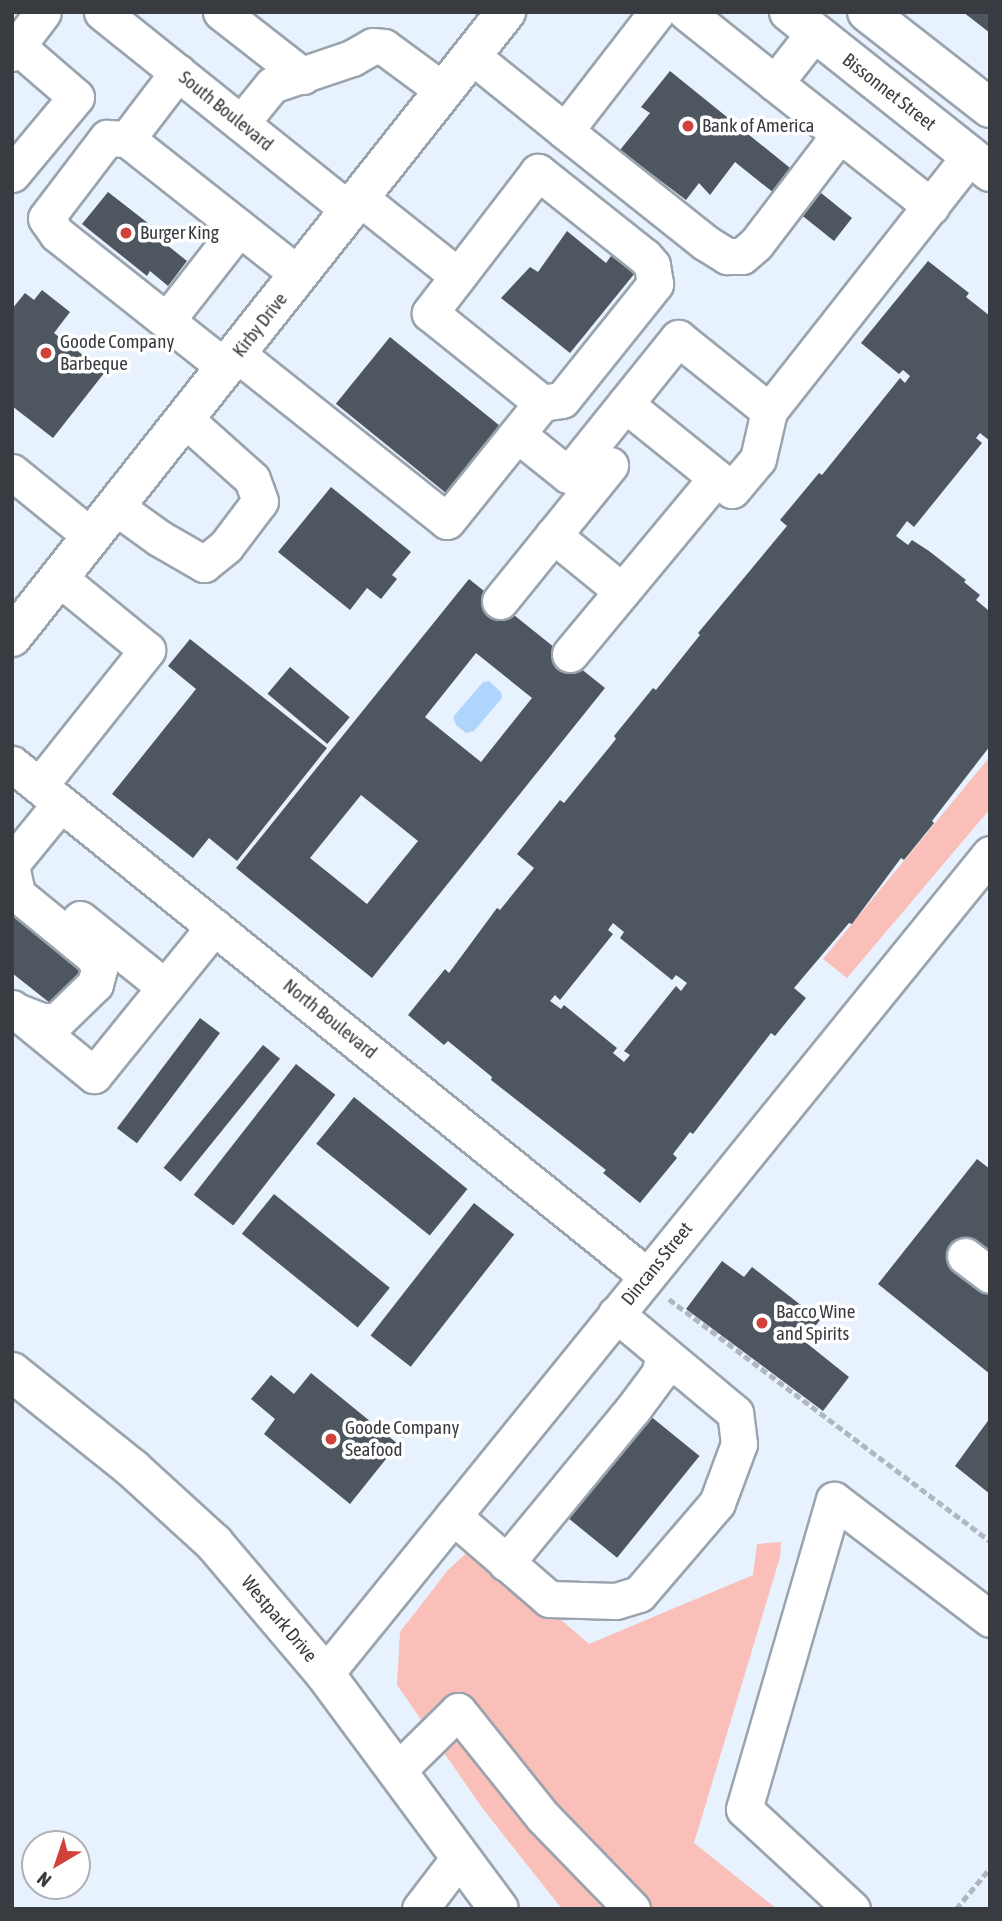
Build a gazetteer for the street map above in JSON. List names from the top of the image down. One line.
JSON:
{"streets":{"main road":["Bissonnet Street","Kirby Drive","Westpark Drive"],"street":["South Boulevard","North Boulevard","Dincans Street"]},"crossings":[["South Boulevard","Kirby Drive"],["North Boulevard","Dincans Street"],["Dincans Street","Westpark Drive"]],"places":["Bank of America","Burger King","Goode Company Barbeque","Bacco Wine and Spirits","Goode Company Seafood"],"north":"bottom left"}
